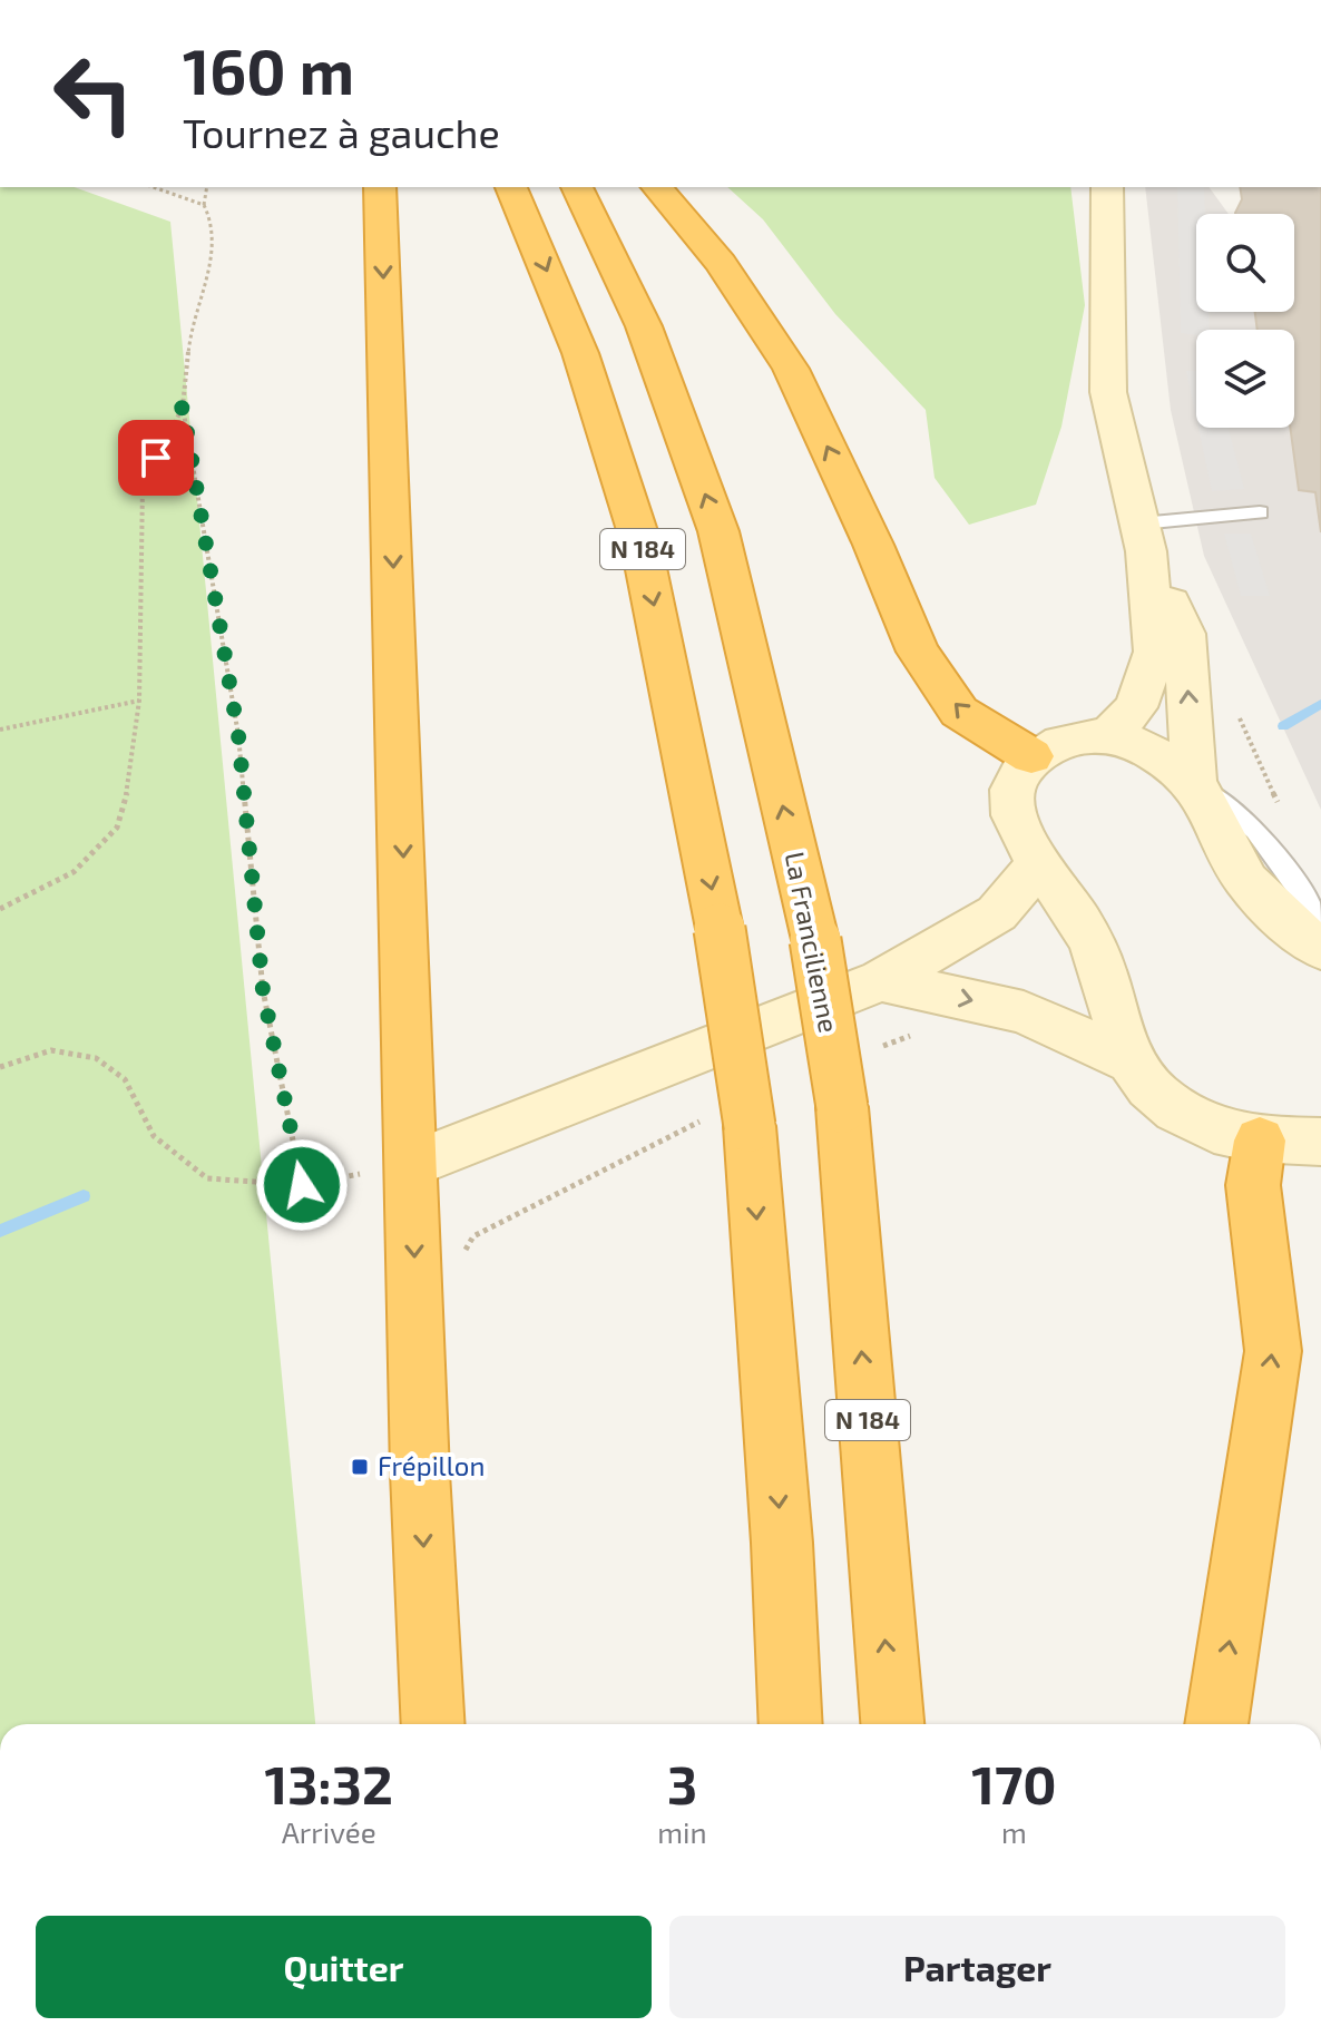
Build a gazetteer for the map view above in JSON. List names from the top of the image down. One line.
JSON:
{"streets":{"highway":["N 184","La Francilienne"]},"places":{"transit":["Frépillon"]},"page":{"turn":["160 m","Tournez à gauche"],"eta":["13:32","Arrivée","3","min","170","m"],"buttons":["Quitter","Partager"]}}
